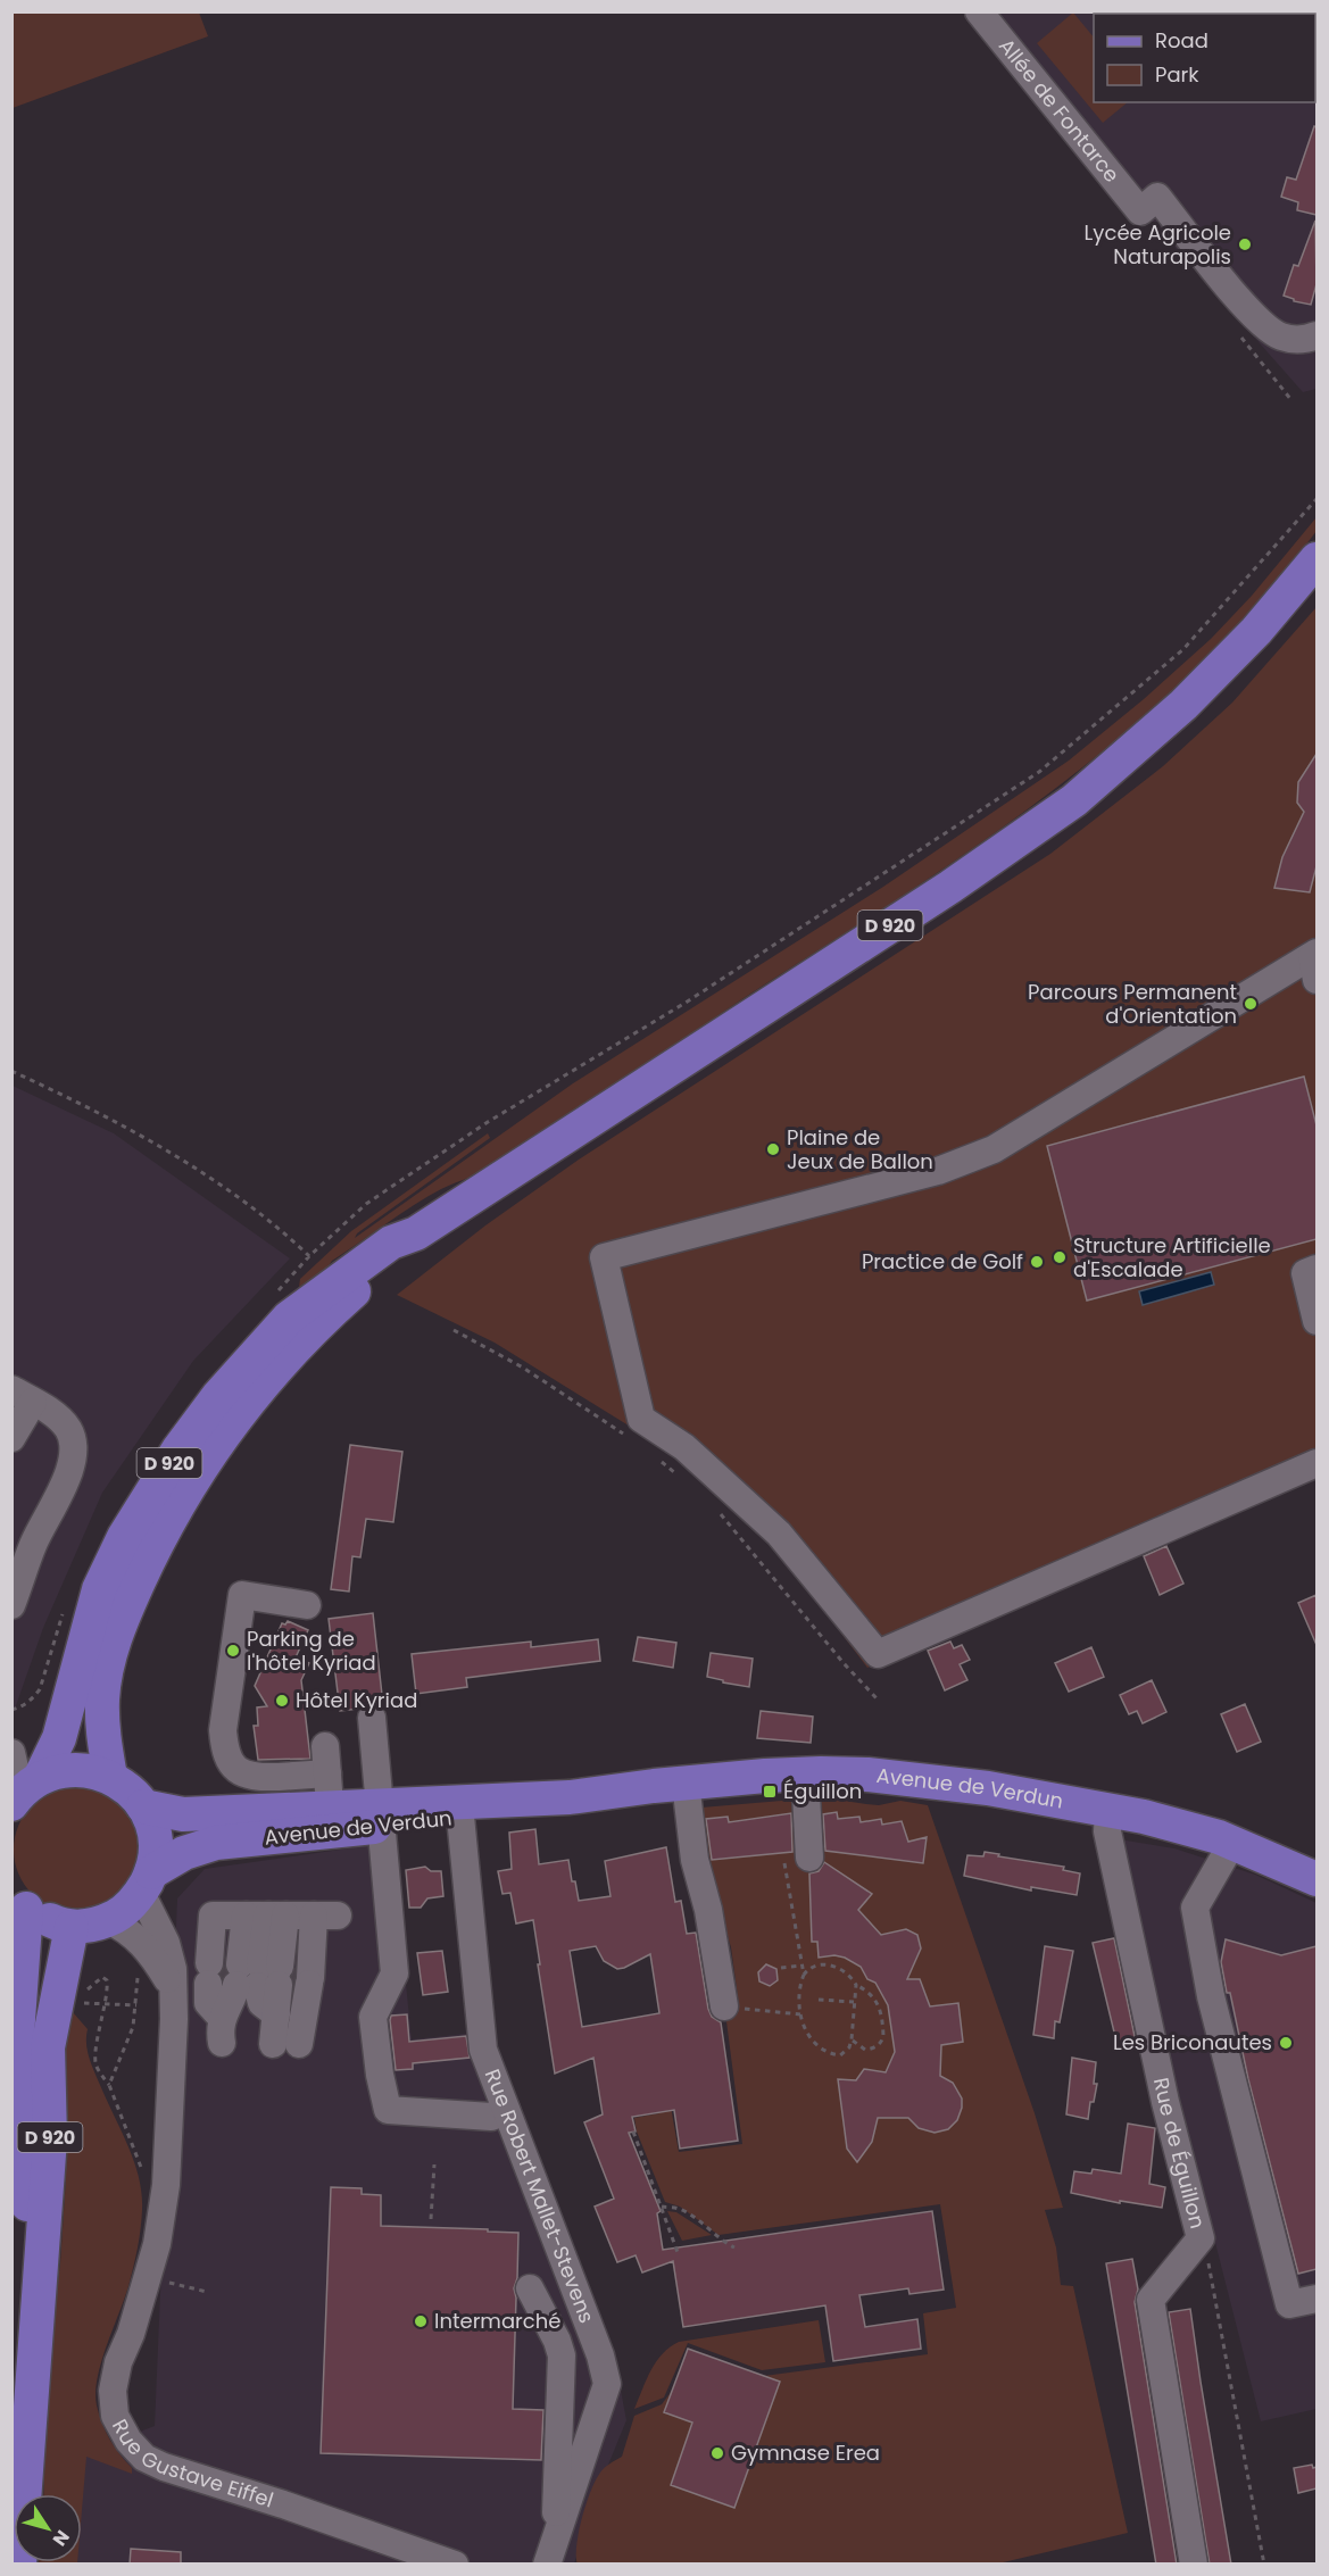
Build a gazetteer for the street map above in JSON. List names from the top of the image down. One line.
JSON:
{"streets":{"main road":["D 920","Avenue de Verdun"],"street":["Allée de Fontarce","Rue de Éguillon","Rue Robert Mallet-Stevens","Rue Gustave Eiffel"]},"crossings":[["Avenue de Verdun","Rue de Éguillon"],["Avenue de Verdun","Rue Robert Mallet-Stevens"],["Avenue de Verdun","Rue Gustave Eiffel"]],"places":{"other":["Lycée Agricole Naturapolis","Parcours Permanent d'Orientation","Plaine de Jeux de Ballon","Structure Artificielle d'Escalade","Practice de Golf","Parking de l'hôtel Kyriad","Hôtel Kyriad","Les Briconautes","Intermarché","Gymnase Erea"],"transit":["Éguillon"]},"legend":["Road","Park"],"north":"bottom right"}
